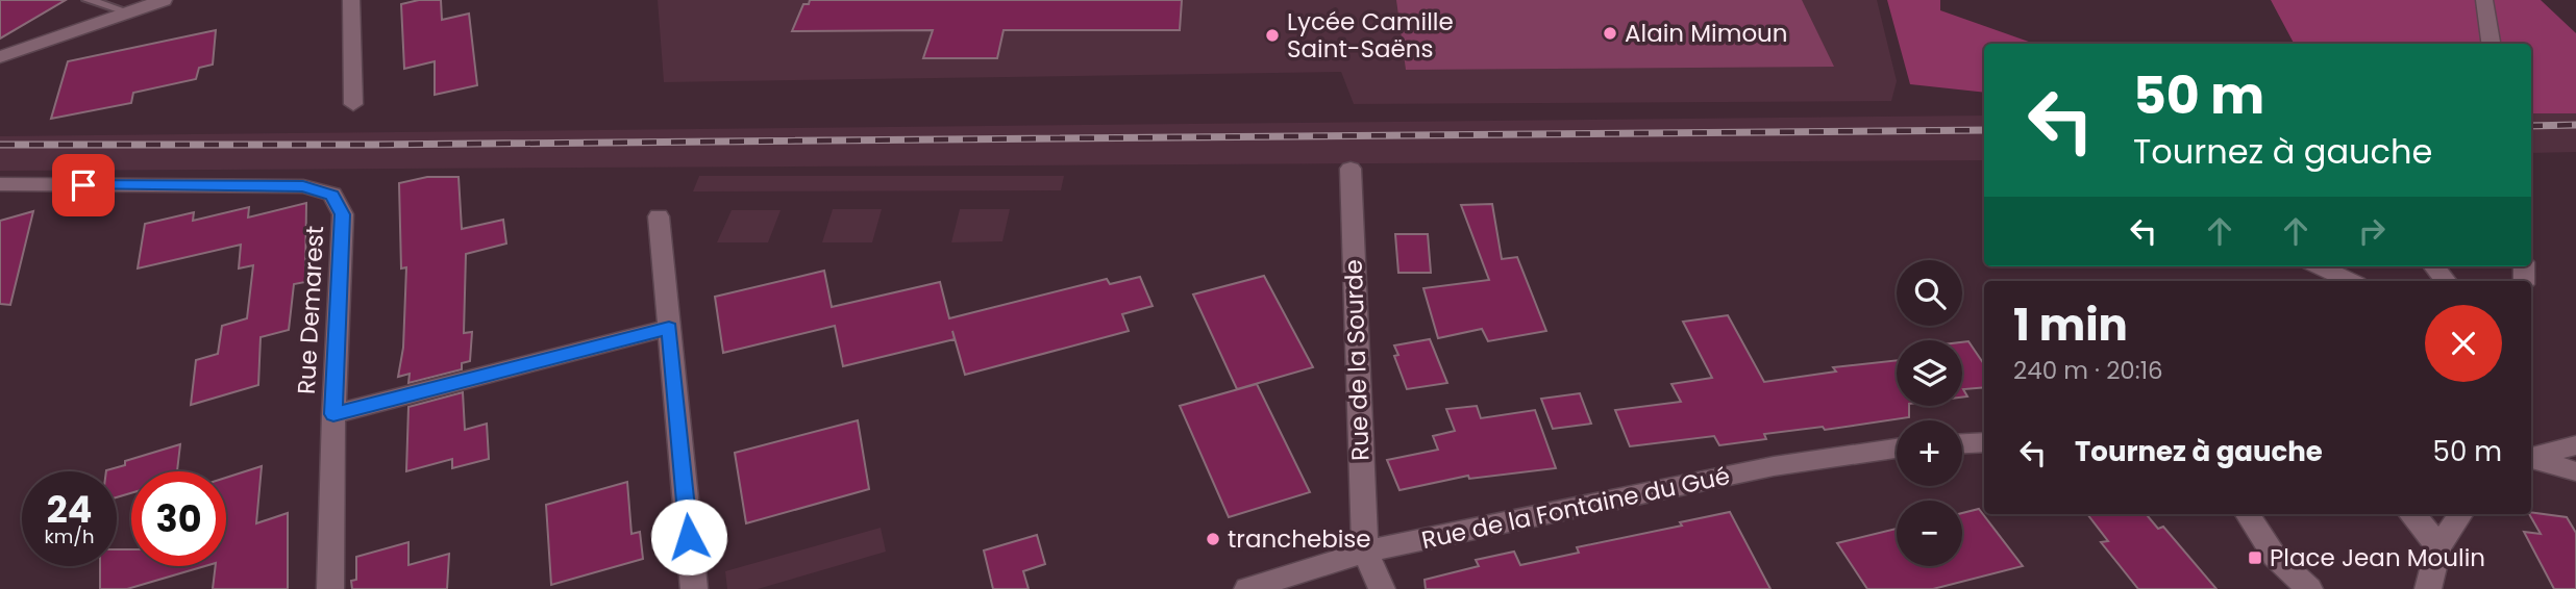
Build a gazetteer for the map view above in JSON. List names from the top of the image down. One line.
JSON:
{"streets":{"street":["Rue Demarest","Rue de la Sourde","Rue de la Fontaine du Gué"]},"crossings":[["Rue de la Sourde","Rue de la Fontaine du Gué"]],"places":{"other":["Alain Mimoun","Lycée Camille Saint-Saëns","tranchebise"],"transit":["Place Jean Moulin"]},"page":{"turn":["50 m","Tournez à gauche"],"map_buttons":["+","−"],"heading":["1 min","240 m · 20:16"],"list":[{"name":"Tournez à gauche","value":"50 m"}],"speed":"24 km/h","limit":"30"}}
